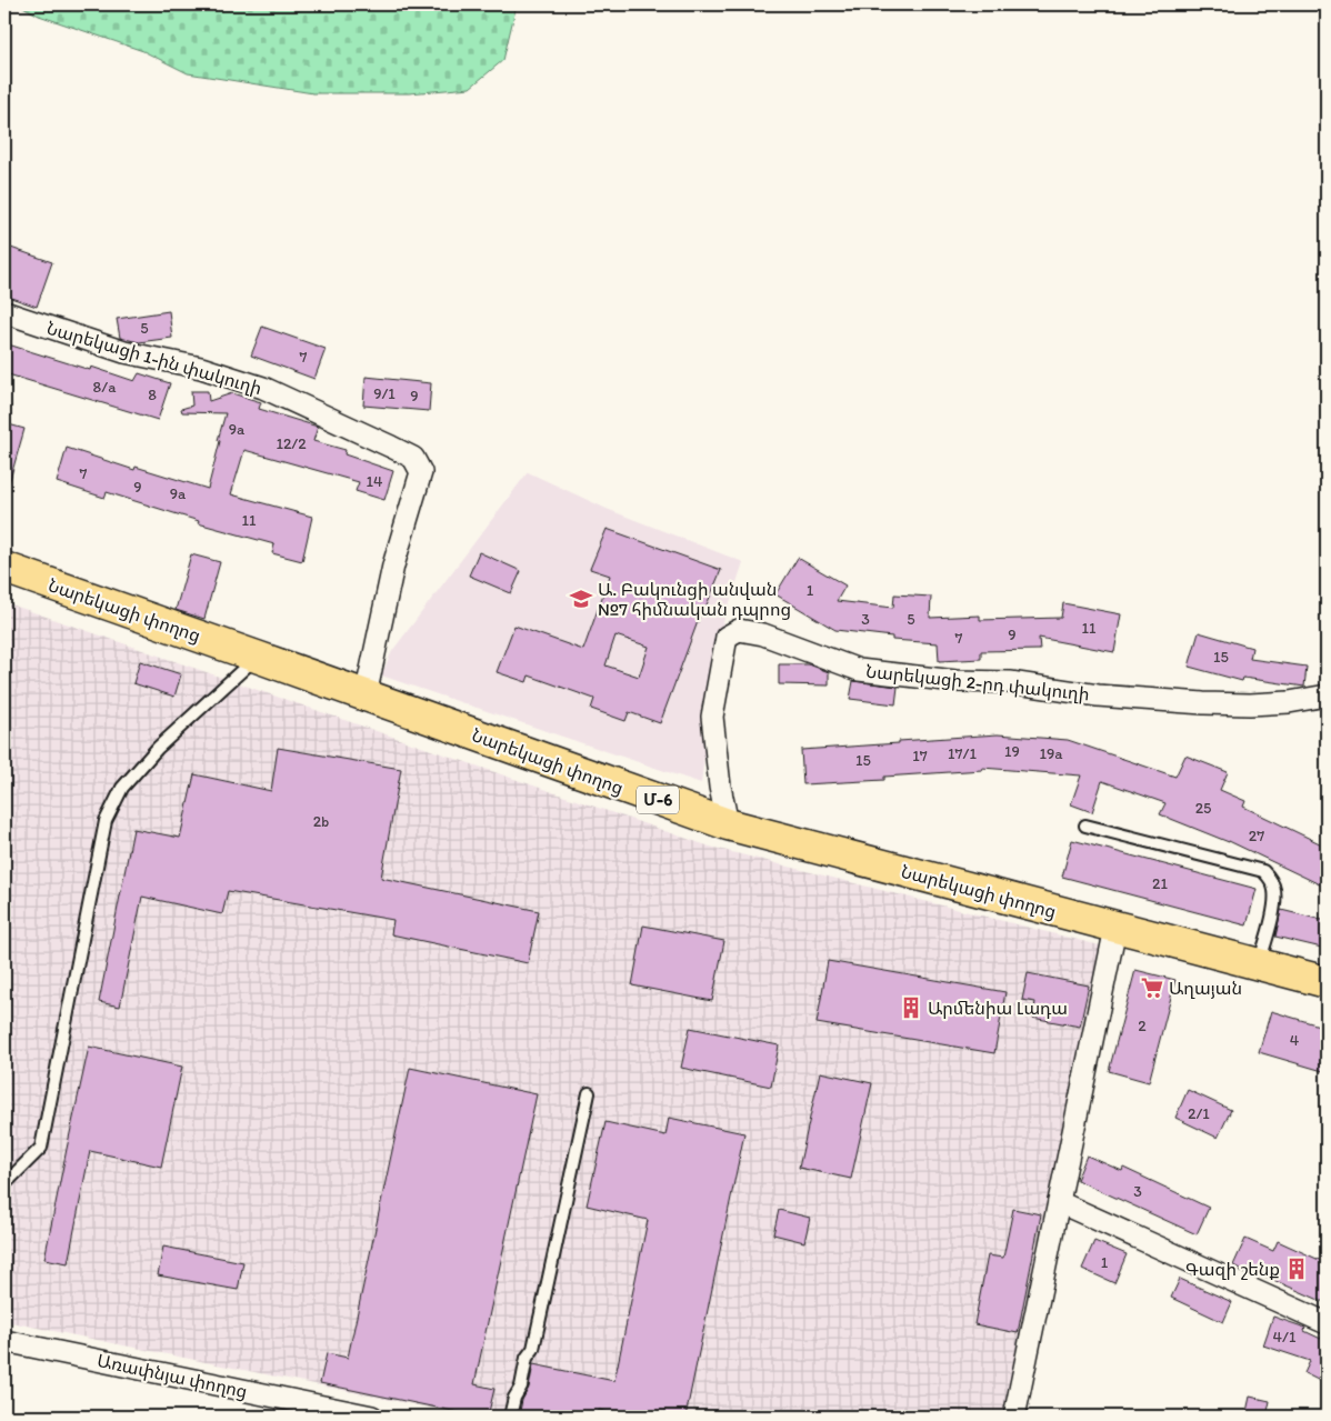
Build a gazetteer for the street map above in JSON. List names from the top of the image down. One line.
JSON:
{"streets":{"highway":["Նարեկացի փողոց","Մ-6"],"street":["Նարեկացի 1-ին փակուղի","Նարեկացի 2-րդ փակուղի","Առափնյա փողոց"]},"crossings":[["Նարեկացի 1-ին փակուղի","Նարեկացի փողոց"],["Նարեկացի փողոց","Նարեկացի 2-րդ փակուղի"]],"places":{"school or university":["Ա. Բակունցի անվան №7 հիմնական դպրոց"],"supermarket":["Աղայան"],"building":["Արմենիա Լադա","Գազի շենք"]},"house_numbers":["5","7","8/a","9/1","8","9","9a","12/2","7","14","9","9a","11","1","3","5","11","9","7","15","19","17/1","19a","17","15","25","2b","27","21","2","4","2/1","3","1","4/1"]}
